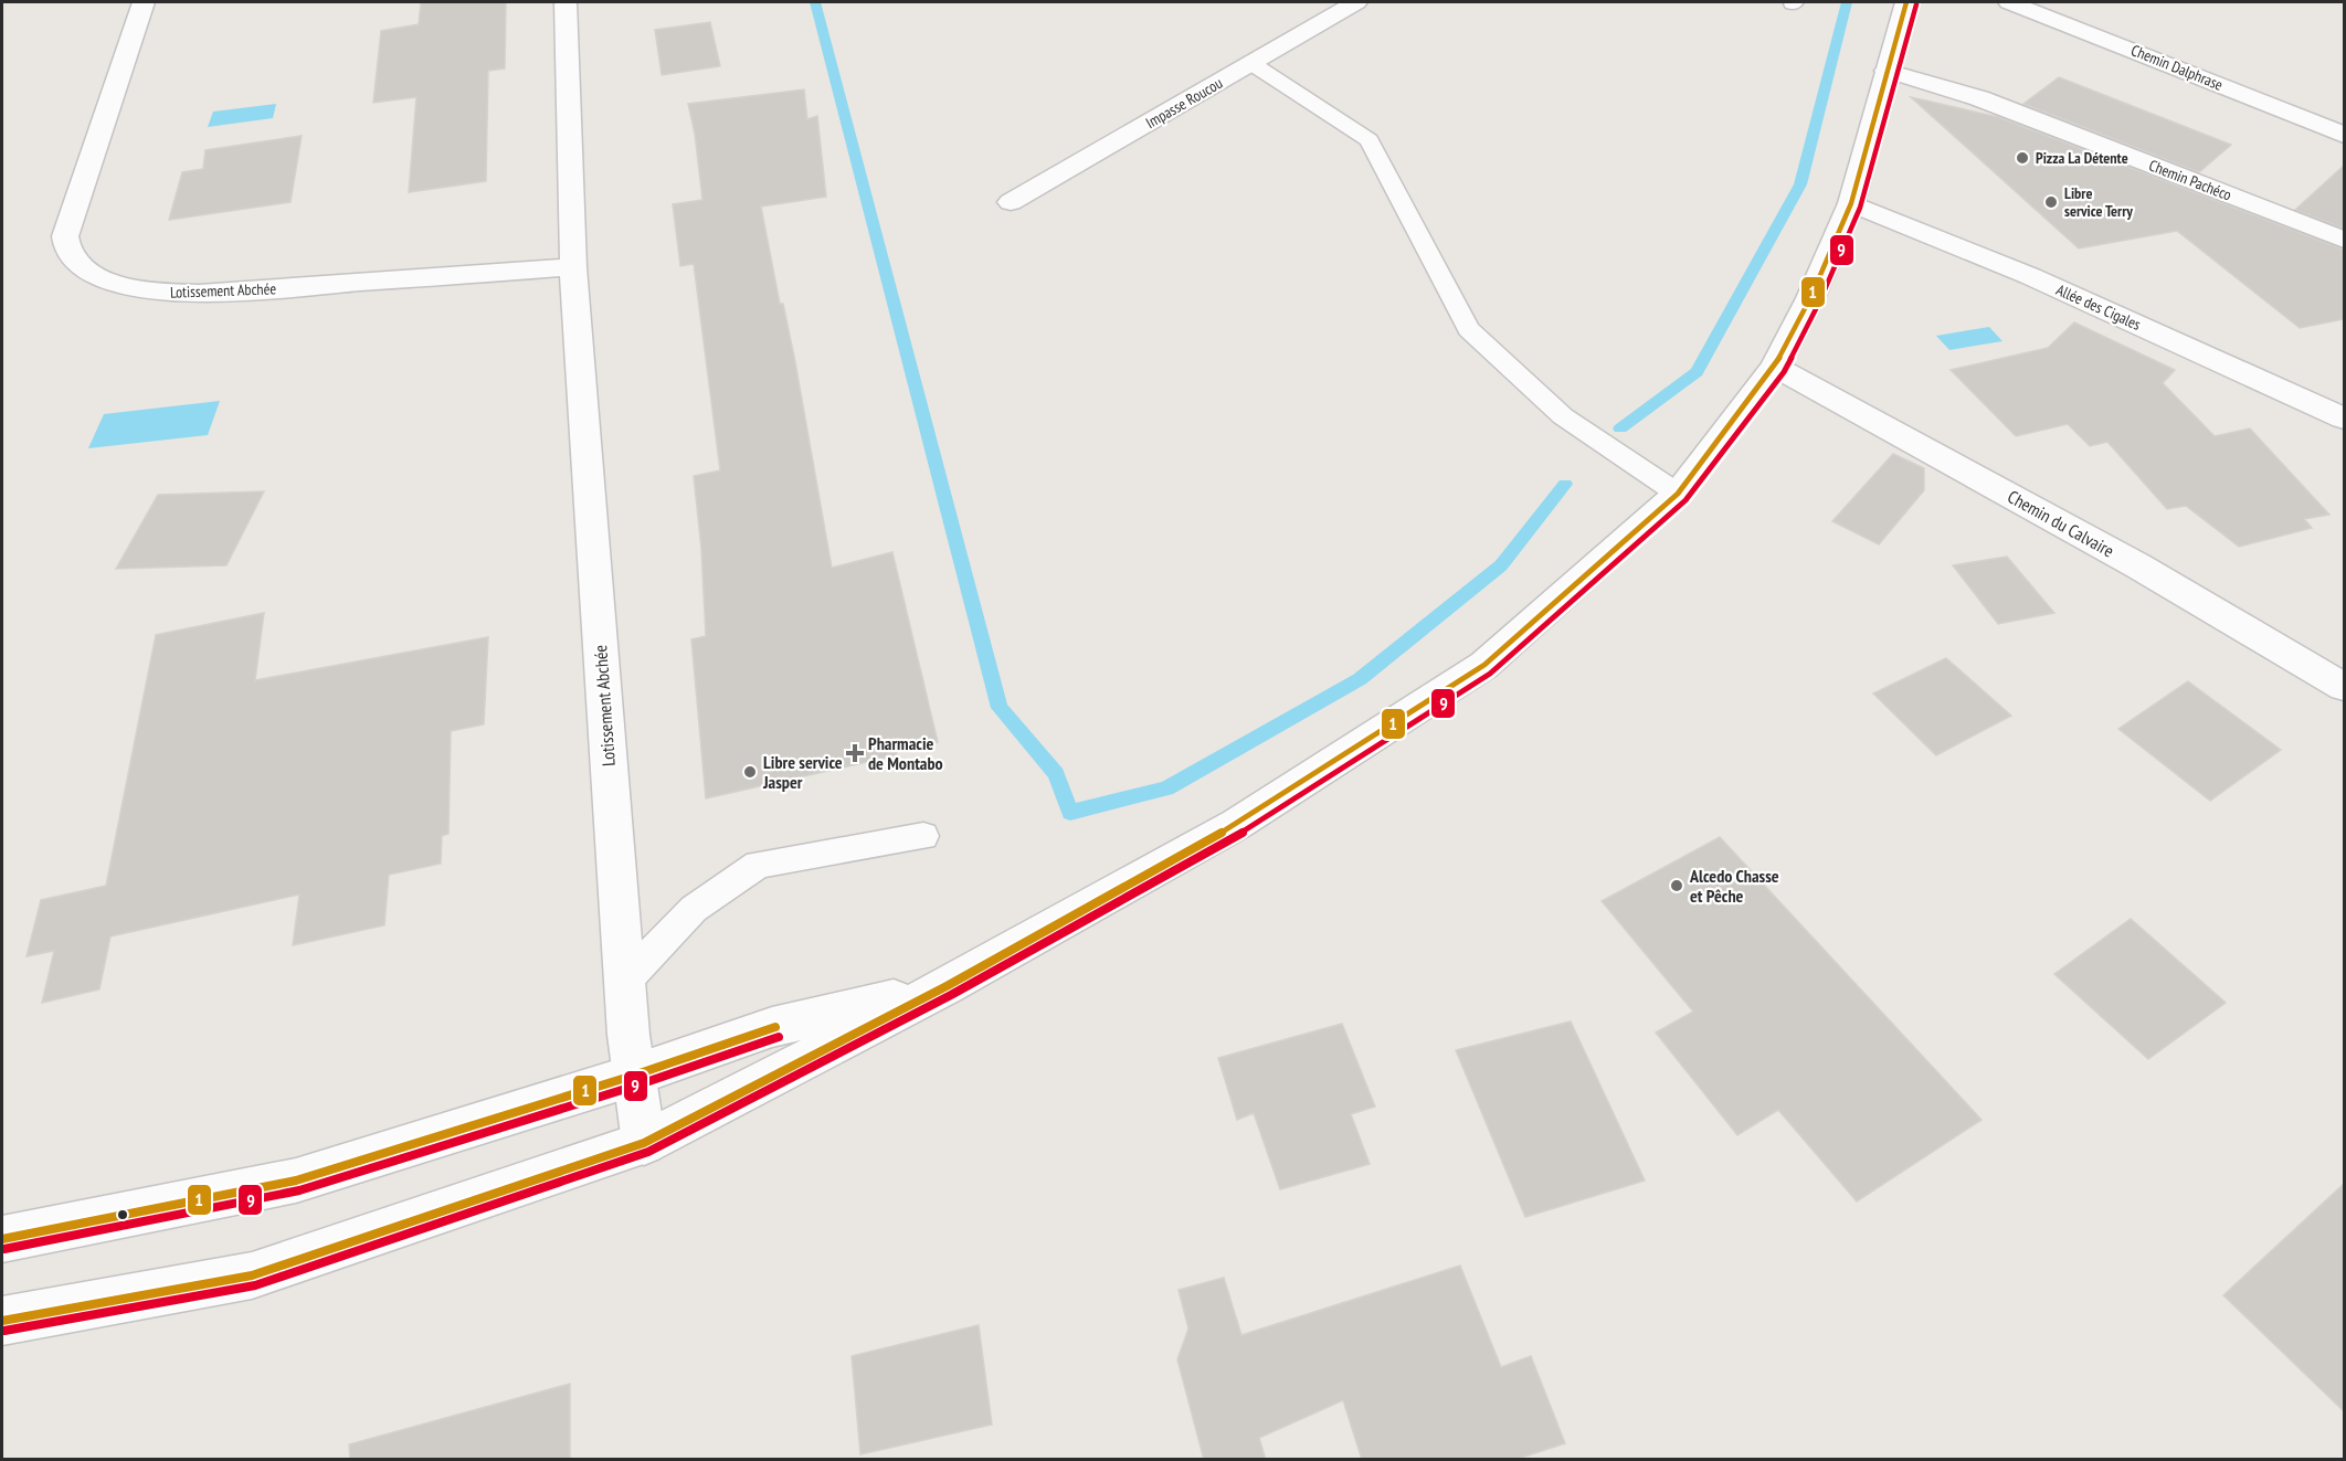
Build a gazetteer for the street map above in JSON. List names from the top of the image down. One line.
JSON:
{"streets":{"street":["Chemin Dalphrase","Impasse Roucou","Chemin Pachéco","Lotissement Abchée","Allée des Cigales","Chemin du Calvaire"]},"places":{"other":["Pizza La Détente","Libre service Terry","Libre service Jasper","Alcedo Chasse et Pêche"],"health":["Pharmacie de Montabo"]},"lines":["transit line 1","transit line 9"]}
